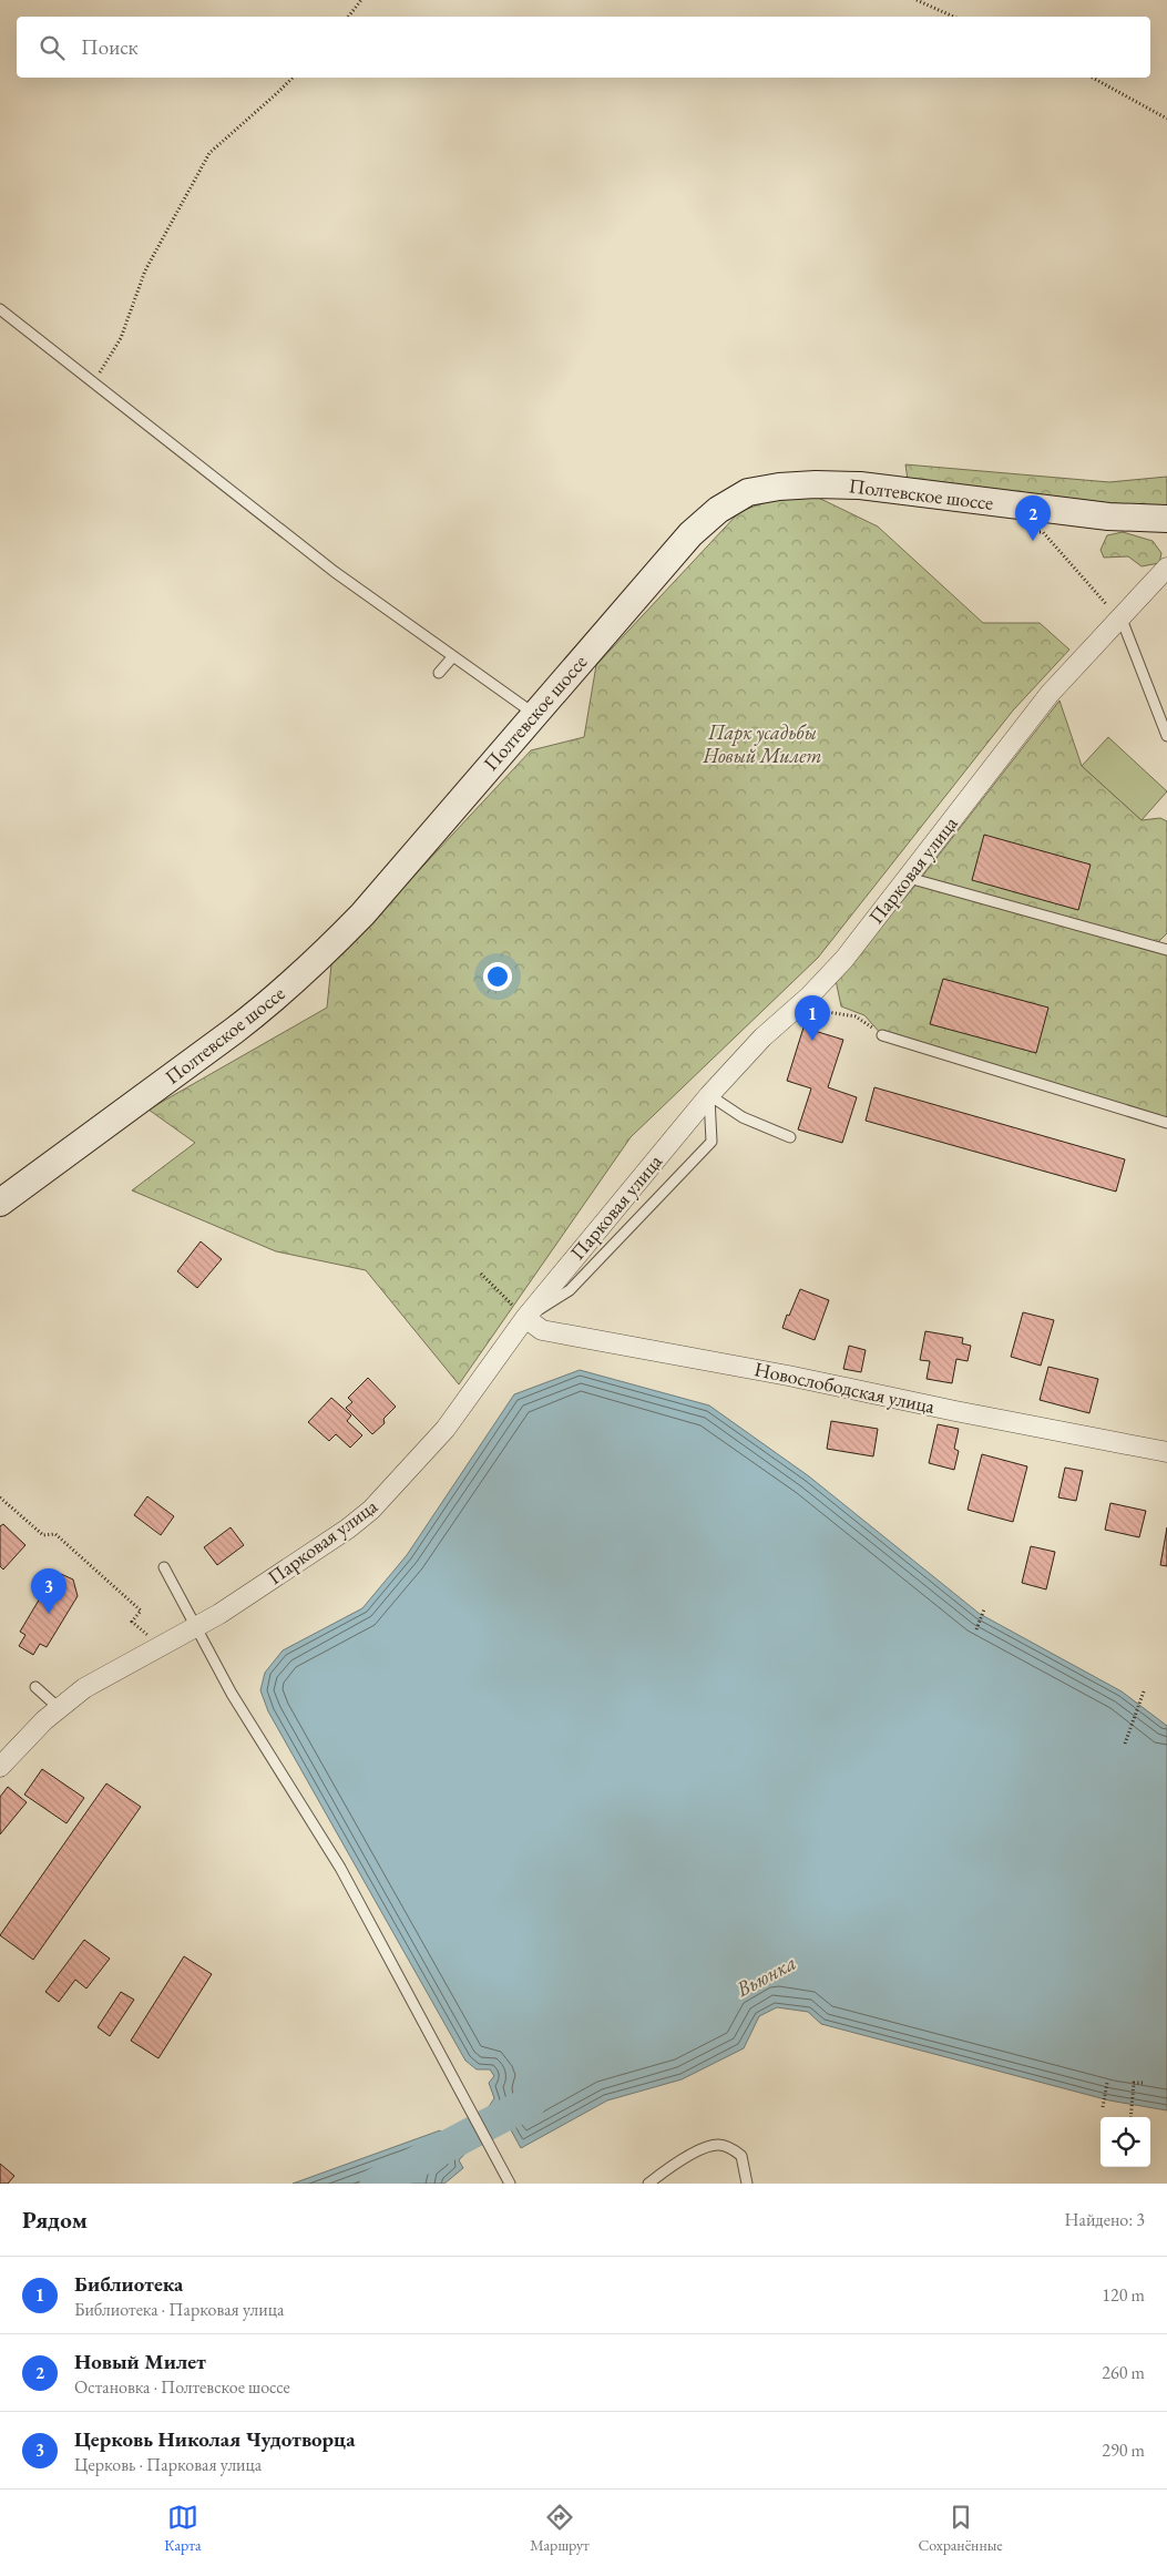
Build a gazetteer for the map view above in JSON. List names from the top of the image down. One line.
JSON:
{"streets":{"street":["Полтевское шоссе","Парковая улица","Новослободская улица"]},"crossings":[["Парковая улица","Новослободская улица"]],"water":["Вьюнка"],"parks":["Парк усадьбы Новый Милет"],"page":{"search":"Поиск","pins":["2","1","3"],"heading":["Рядом","Найдено: 3"],"list":[{"mark":"1","name":"Библиотека","note":"Библиотека · Парковая улица","value":"120 m"},{"mark":"2","name":"Новый Милет","note":"Остановка · Полтевское шоссе","value":"260 m"},{"mark":"3","name":"Церковь Николая Чудотворца","note":"Церковь · Парковая улица","value":"290 m"}],"nav":["Карта","Маршрут","Сохранённые"]}}
